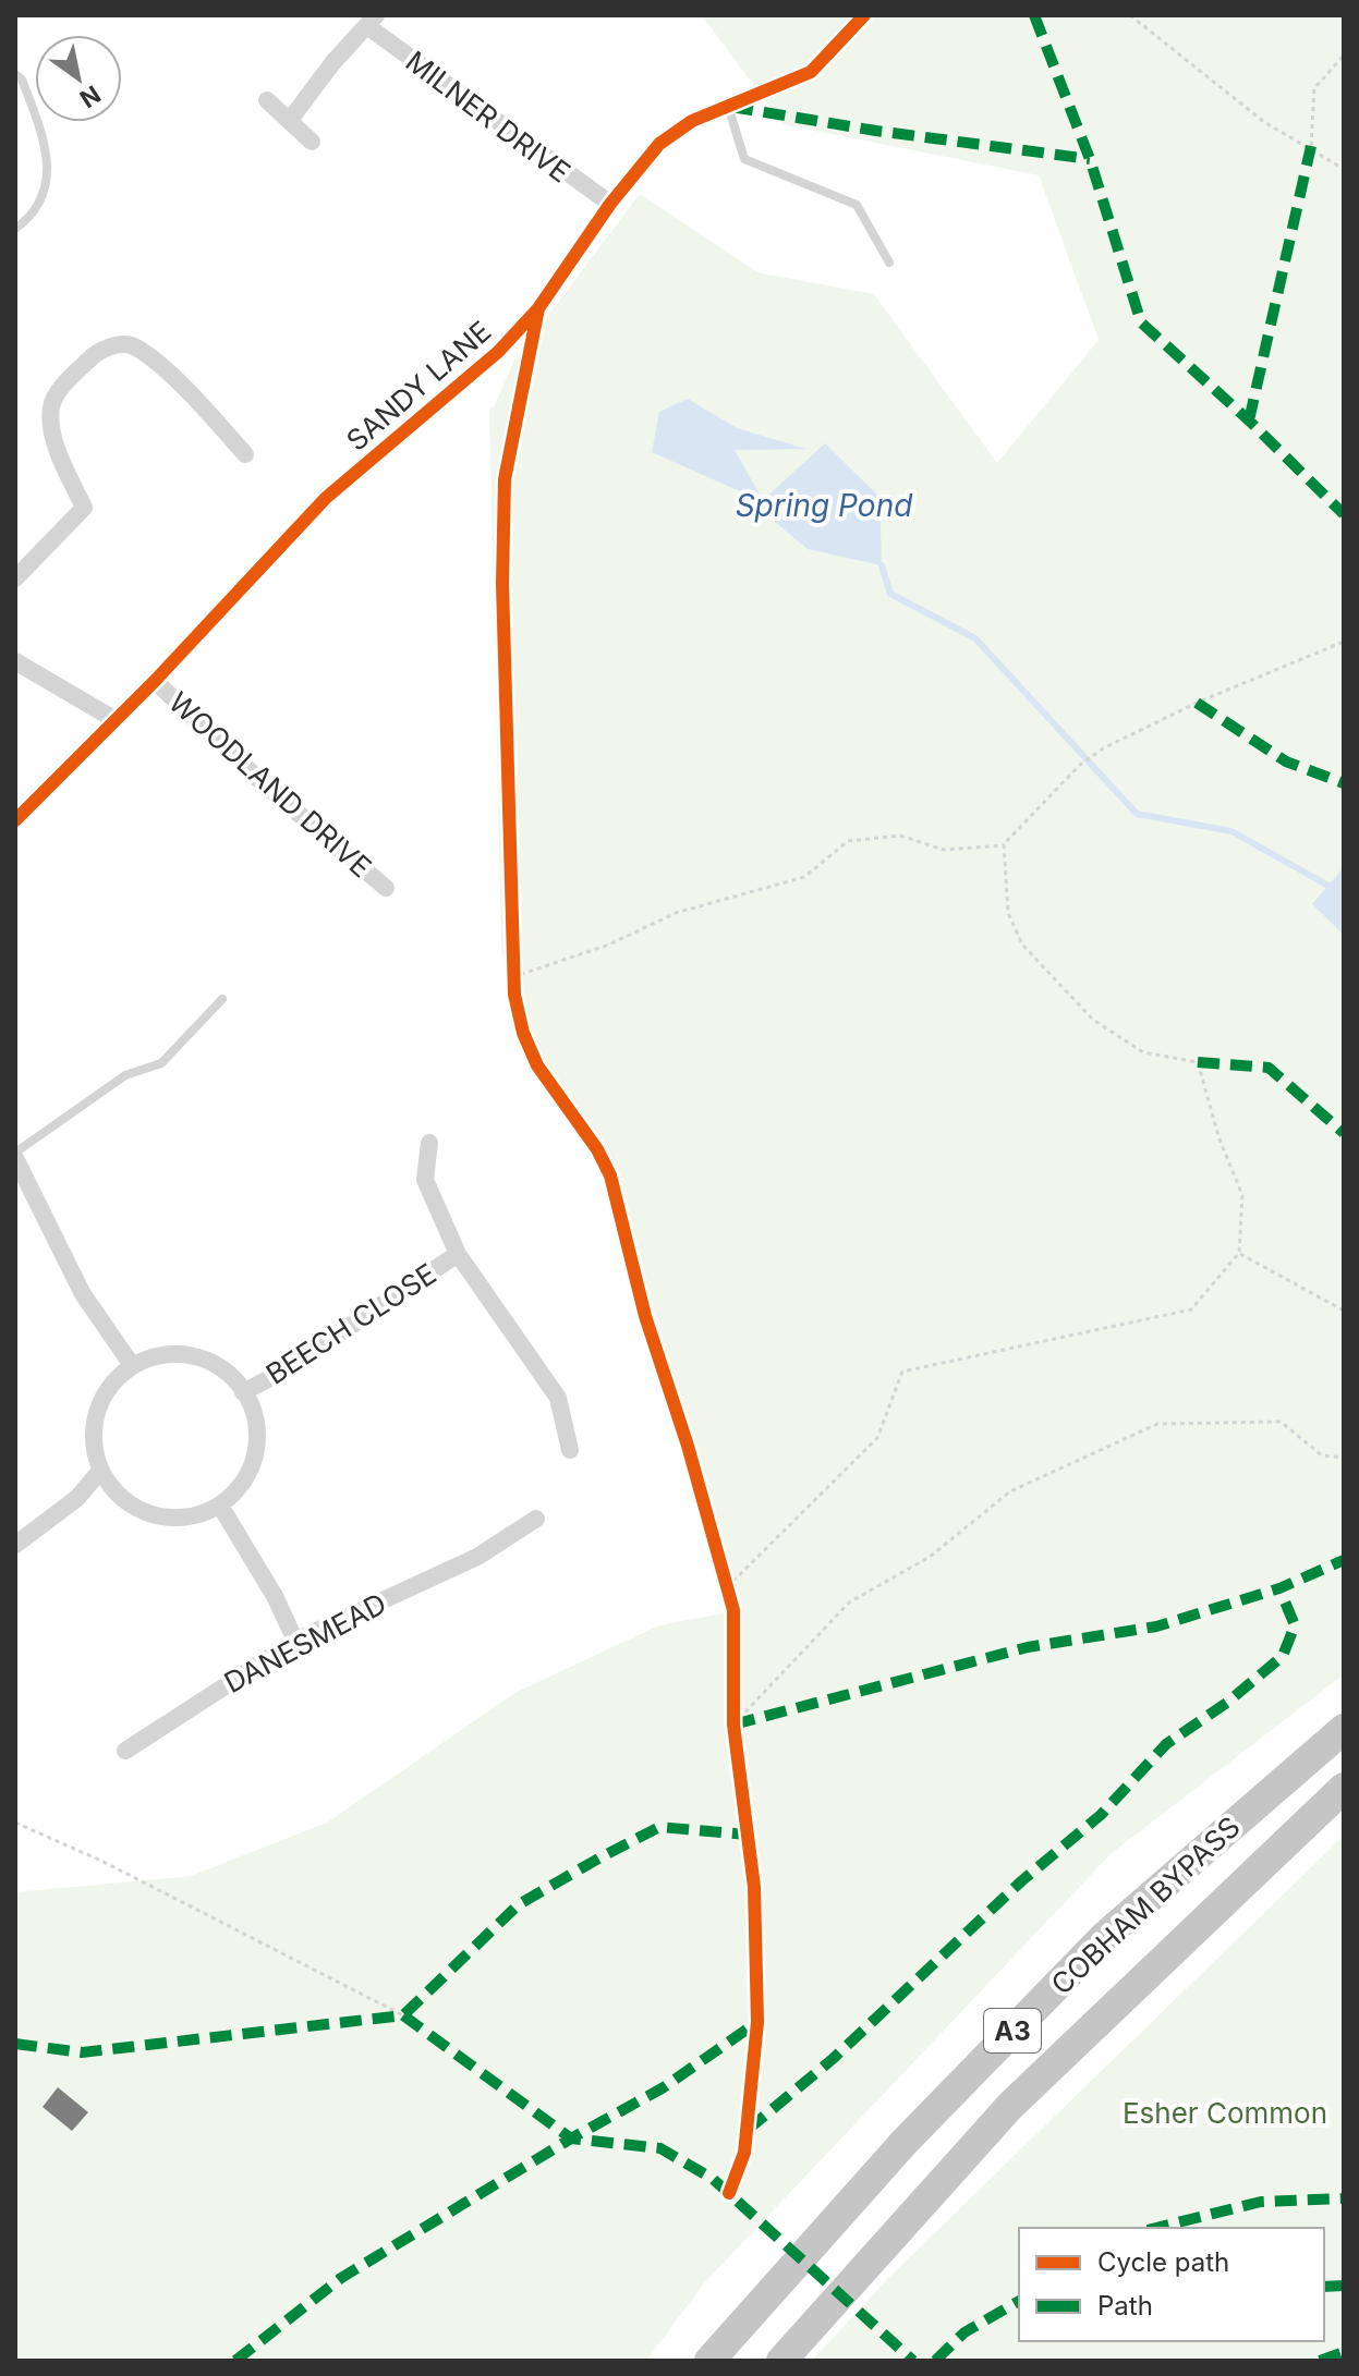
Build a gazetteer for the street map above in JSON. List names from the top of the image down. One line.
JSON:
{"streets":{"highway":["COBHAM BYPASS","A3"],"street":["MILNER DRIVE","SANDY LANE","WOODLAND DRIVE","BEECH CLOSE","DANESMEAD"]},"crossings":[["MILNER DRIVE","SANDY LANE"],["SANDY LANE","WOODLAND DRIVE"]],"water":["Spring Pond"],"parks":["Esher Common"],"legend":["Cycle path","Path"],"north":"bottom right"}
